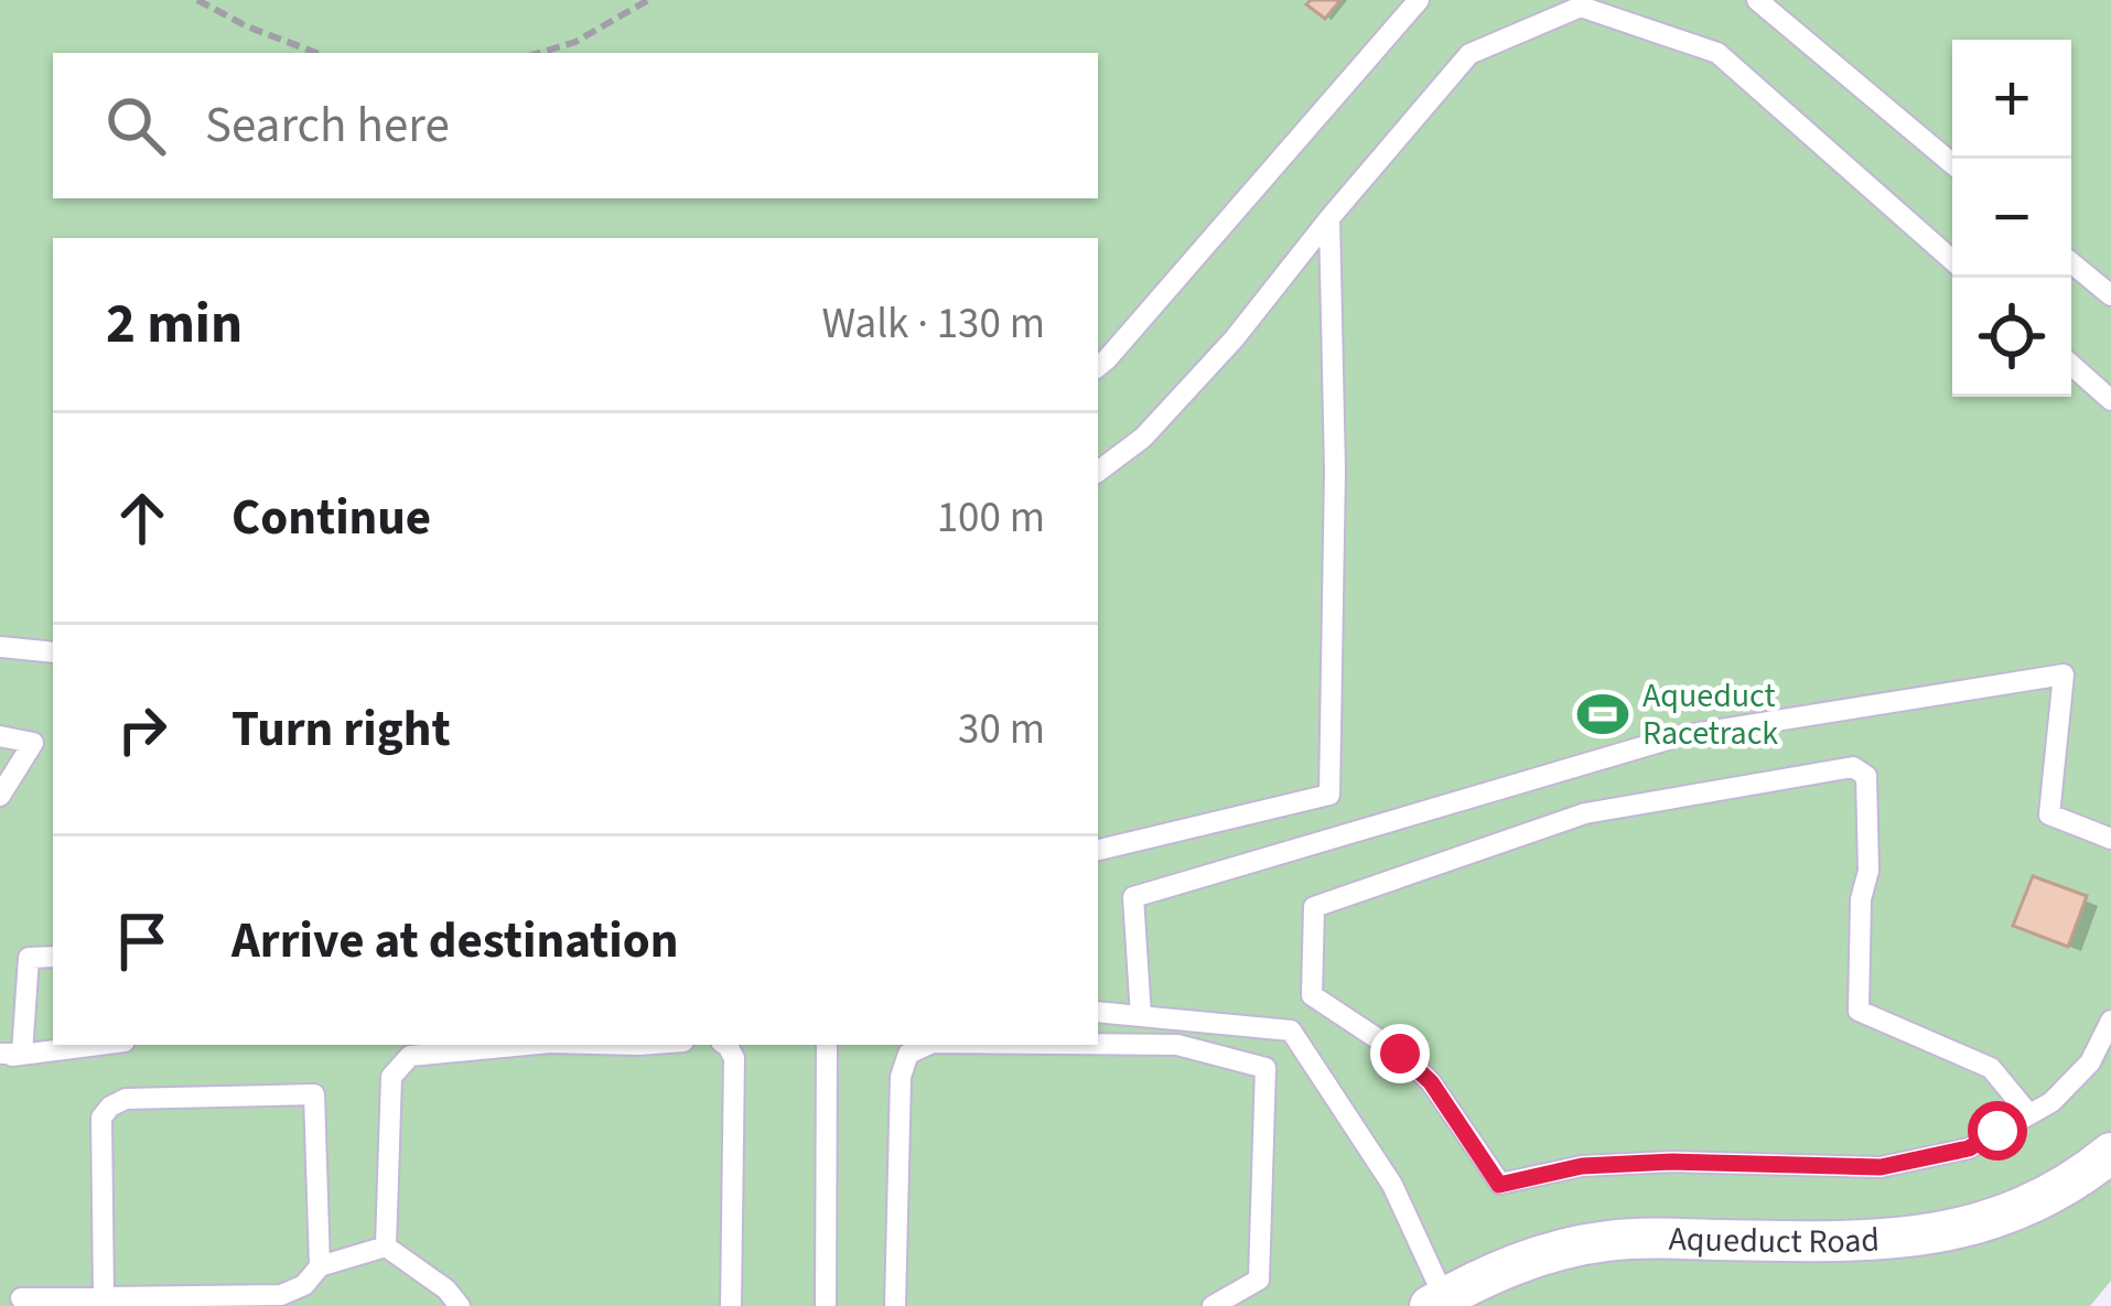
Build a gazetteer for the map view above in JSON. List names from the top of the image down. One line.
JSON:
{"streets":{"street":["Aqueduct Road"]},"places":{"sports":["Aqueduct Racetrack"]},"page":{"map_buttons":["+","−"],"search":"Search here","heading":["2 min","Walk · 130 m"],"list":[["Continue","100 m"],["Turn right","30 m"],"Arrive at destination"]}}
